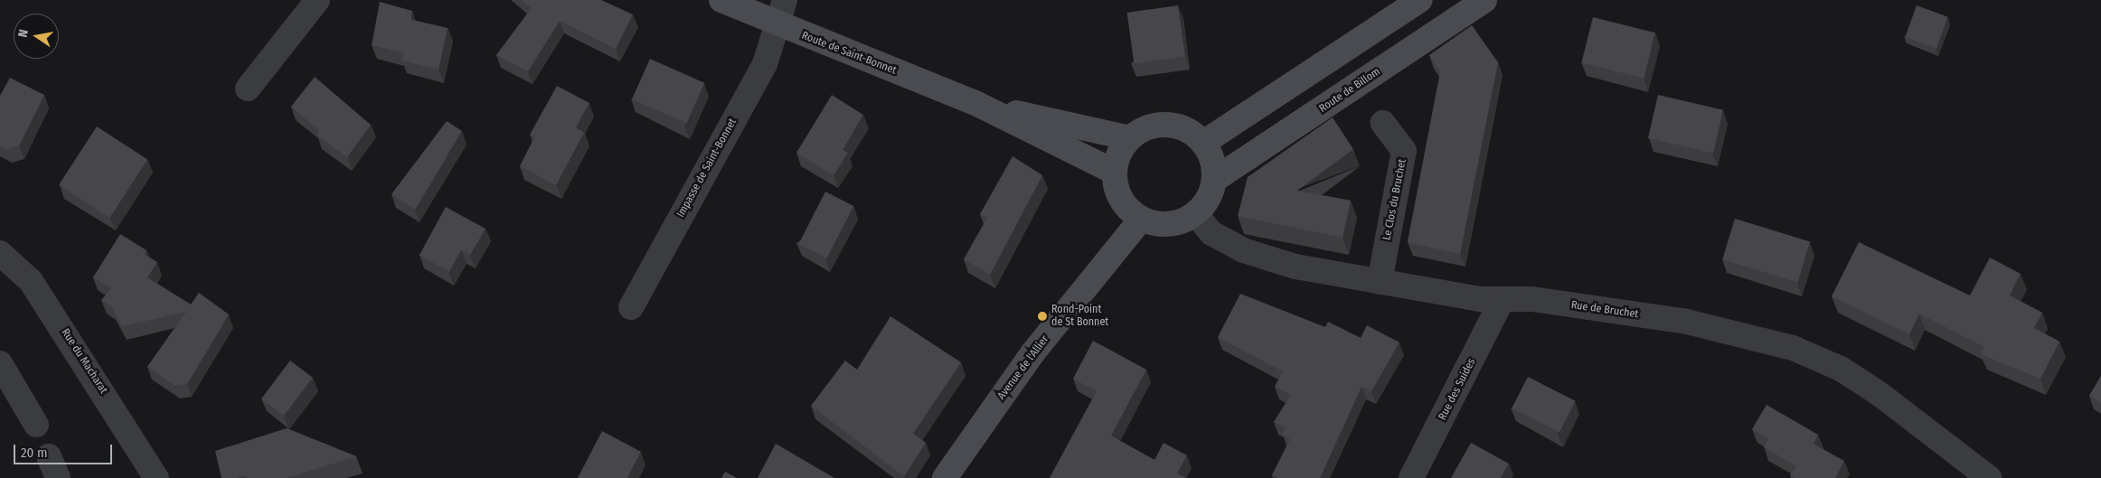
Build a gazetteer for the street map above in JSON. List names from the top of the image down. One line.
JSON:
{"streets":{"main road":["Route de Saint-Bonnet","Route de Billom","Avenue de l'Allier"],"street":["Impasse de Saint-Bonnet","Le Clos du Bruchet","Rue de Bruchet","Rue du Macharat","Rue des Suides"]},"crossings":[["Route de Saint-Bonnet","Route de Billom"],["Route de Saint-Bonnet","Impasse de Saint-Bonnet"],["Route de Saint-Bonnet","Rue de Bruchet"],["Route de Saint-Bonnet","Avenue de l'Allier"],["Route de Billom","Rue de Bruchet"],["Route de Billom","Avenue de l'Allier"],["Le Clos du Bruchet","Rue de Bruchet"],["Rue de Bruchet","Avenue de l'Allier"],["Rue de Bruchet","Rue des Suides"]],"places":["Rond-Point de St Bonnet"],"scale_bar":"20 m","north":"left"}
